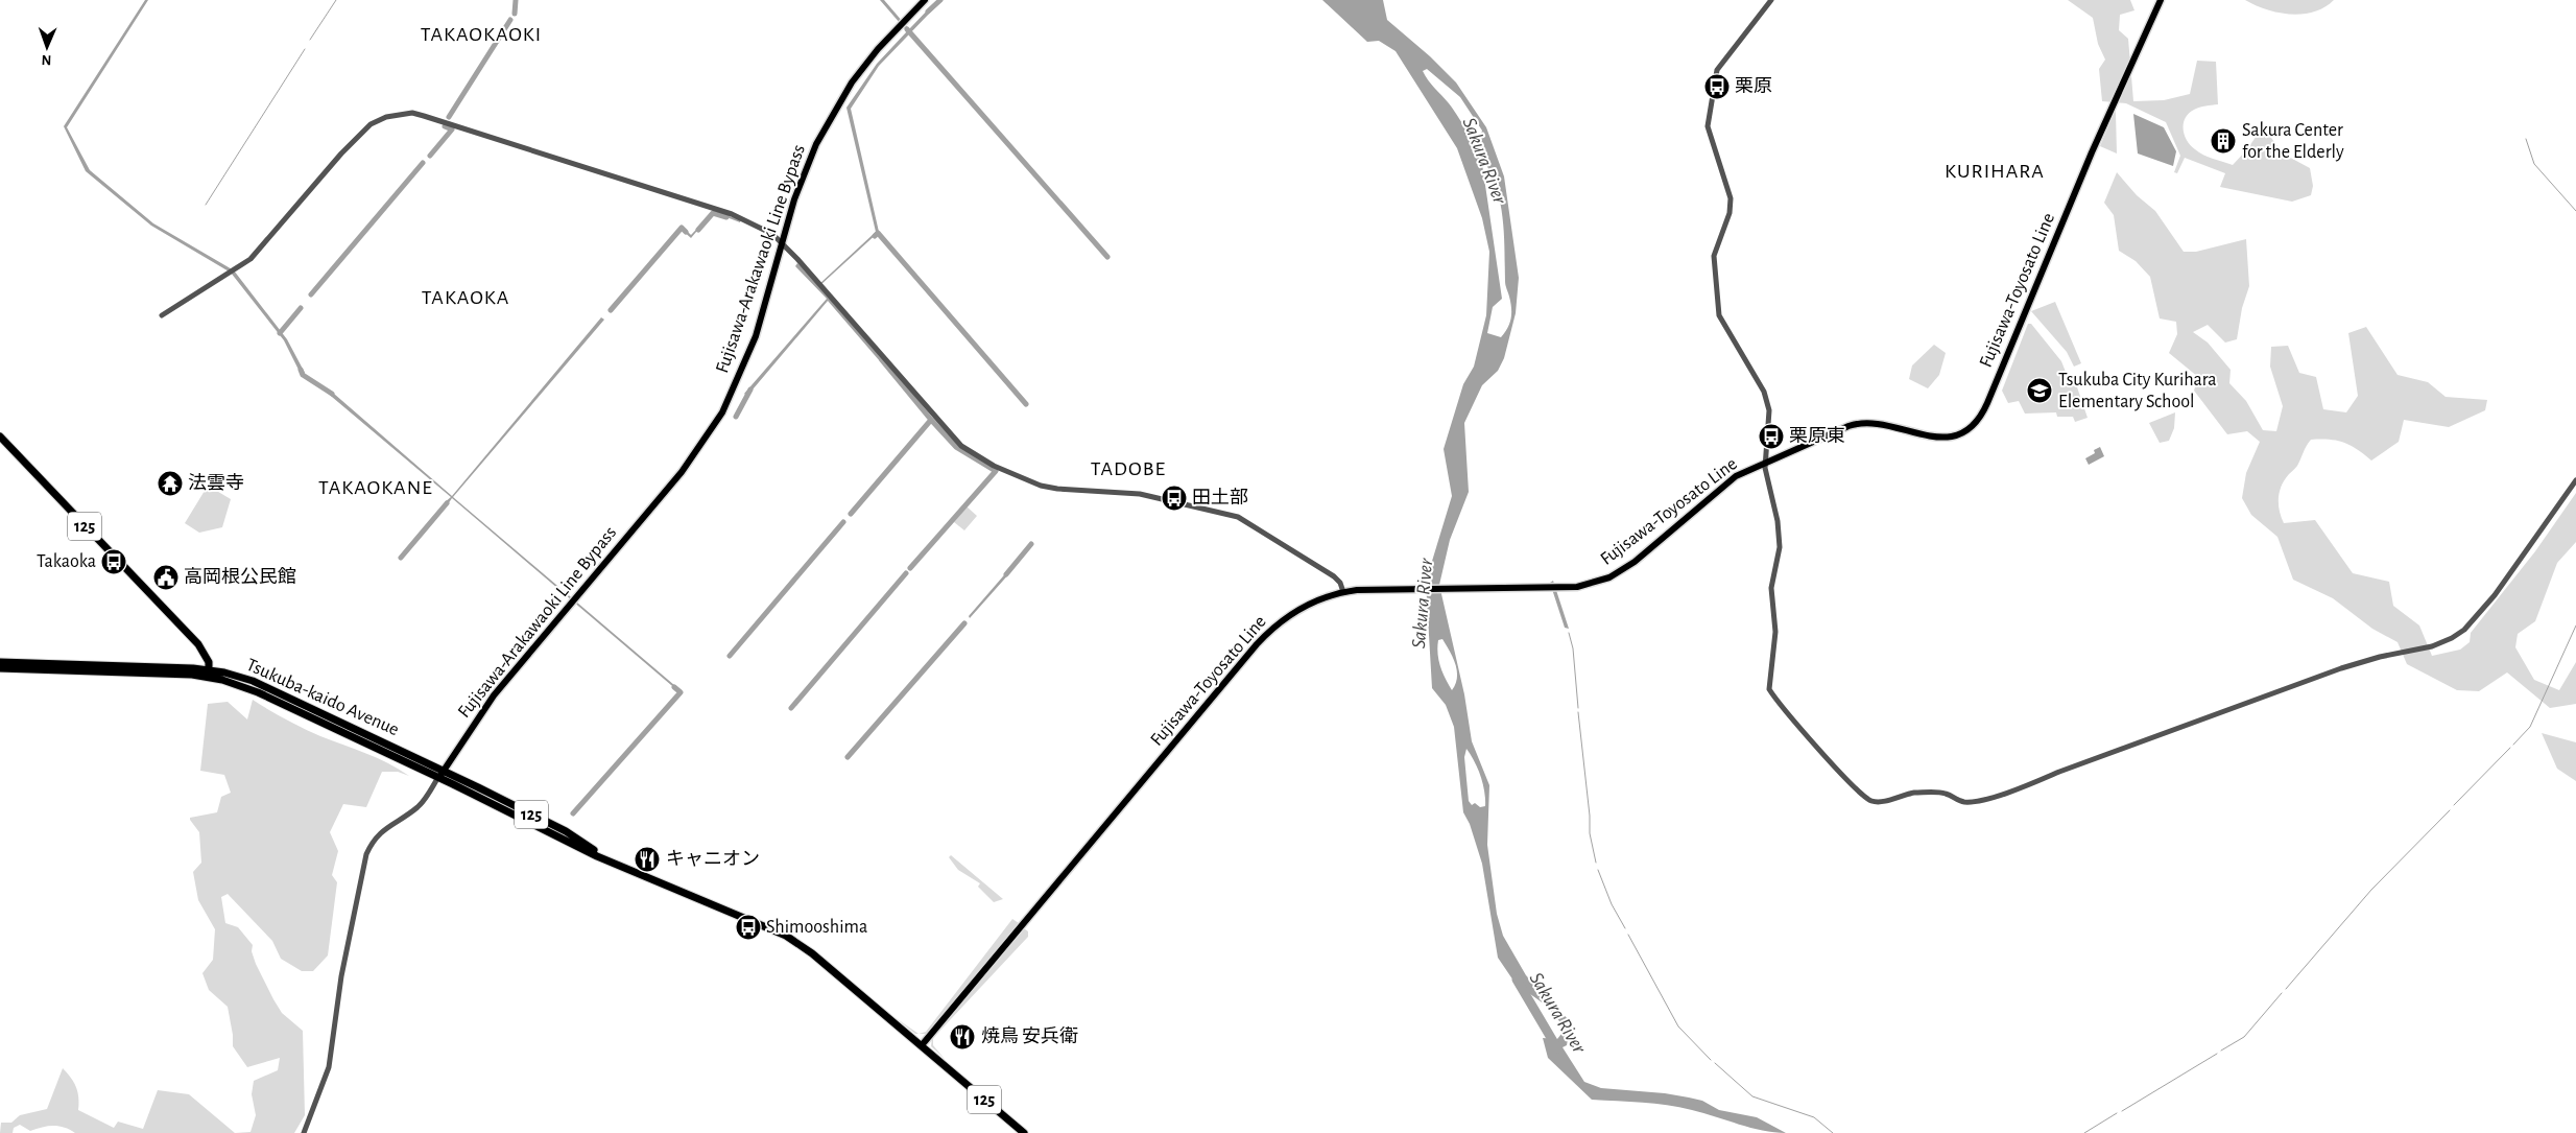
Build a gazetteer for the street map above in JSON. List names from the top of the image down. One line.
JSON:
{"streets":{"highway":["125","Tsukuba-kaido Avenue"],"main road":["Fujisawa-Arakawaoki Line Bypass","Fujisawa-Toyosato Line"]},"crossings":[["Fujisawa-Arakawaoki Line Bypass","Tsukuba-kaido Avenue"],["Fujisawa-Toyosato Line","Tsukuba-kaido Avenue"],["125","Tsukuba-kaido Avenue"]],"districts":["TAKAOKAOKI","KURIHARA","TAKAOKA","TADOBE","TAKAOKANE"],"water":["Sakura River"],"places":{"bus stop":["栗原","栗原東","田土部","Takaoka","Shimooshima"],"building":["Sakura Center for the Elderly"],"school or university":["Tsukuba City Kurihara Elementary School"],"temple":["法雲寺"],"public building":["高岡根公民館"],"restaurant":["キャニオン","焼鳥 安兵衛"]},"north":"bottom"}
